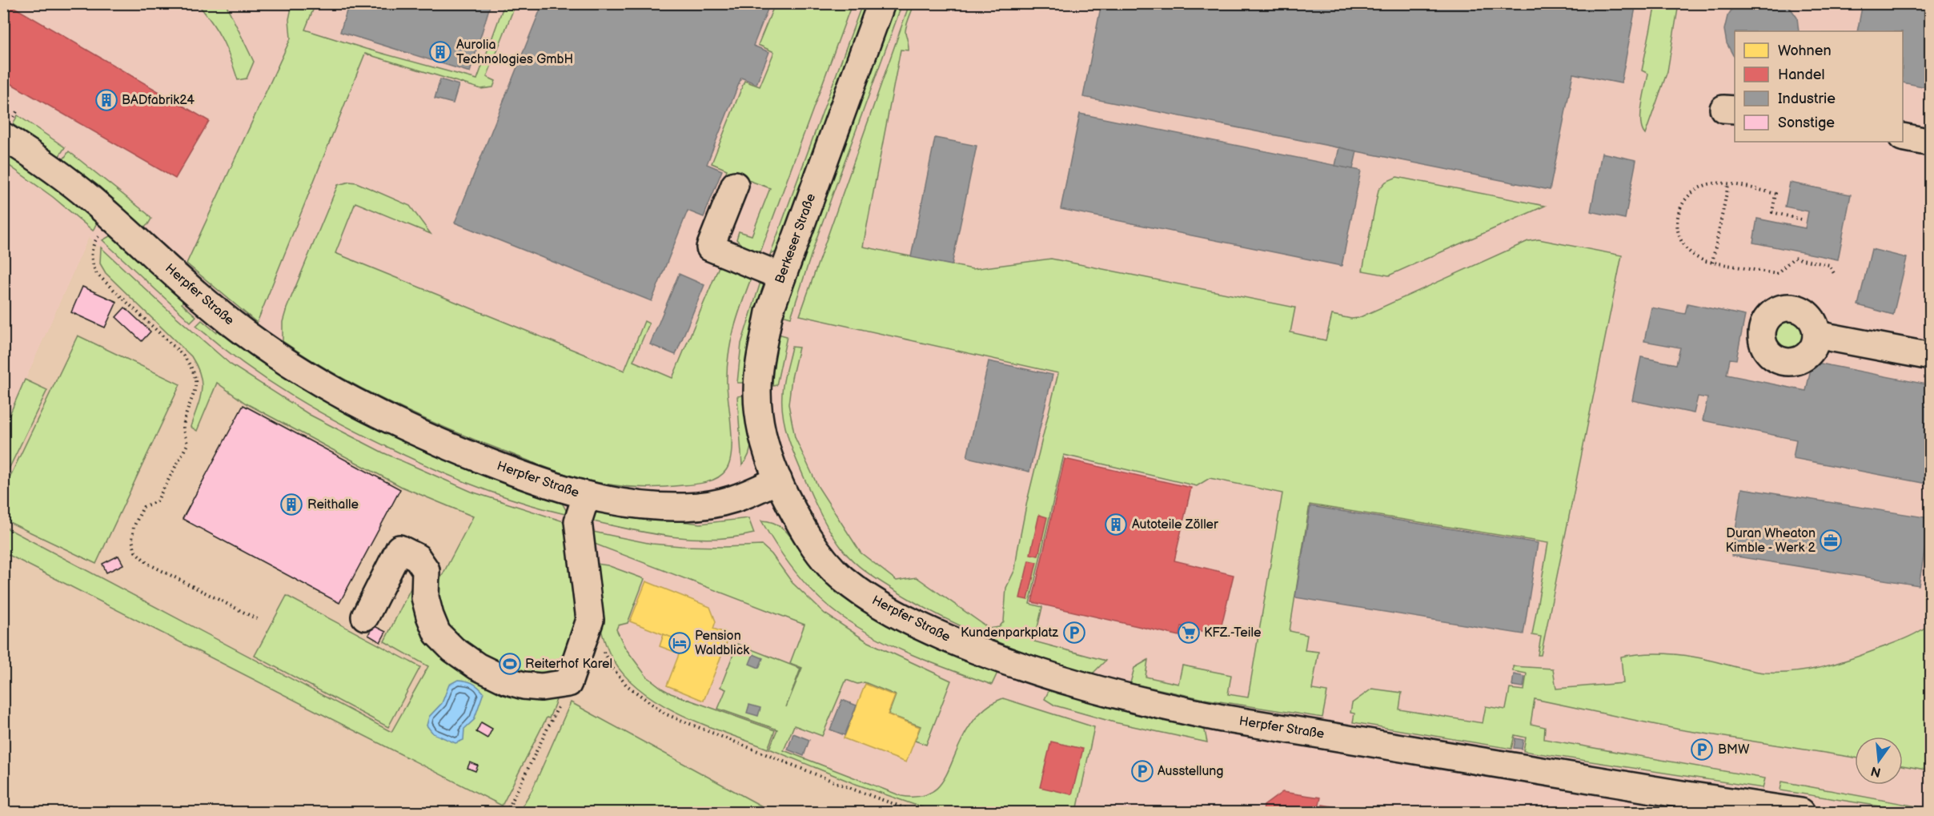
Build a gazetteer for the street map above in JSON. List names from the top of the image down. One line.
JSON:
{"streets":{"main road":["Berkeser Straße","Herpfer Straße"]},"crossings":[["Berkeser Straße","Herpfer Straße"]],"places":{"building":["Aurolia Technologies GmbH","BADfabrik24","Reithalle","Autoteile Zöller"],"office":["Duran Wheaton Kimble - Werk 2"],"parking":["Kundenparkplatz","BMW","Ausstellung"],"supermarket":["KFZ.-Teile"],"hotel":["Pension Waldblick"],"sports":["Reiterhof Karel"]},"legend":["Wohnen","Handel","Industrie","Sonstige"],"north":"bottom"}
